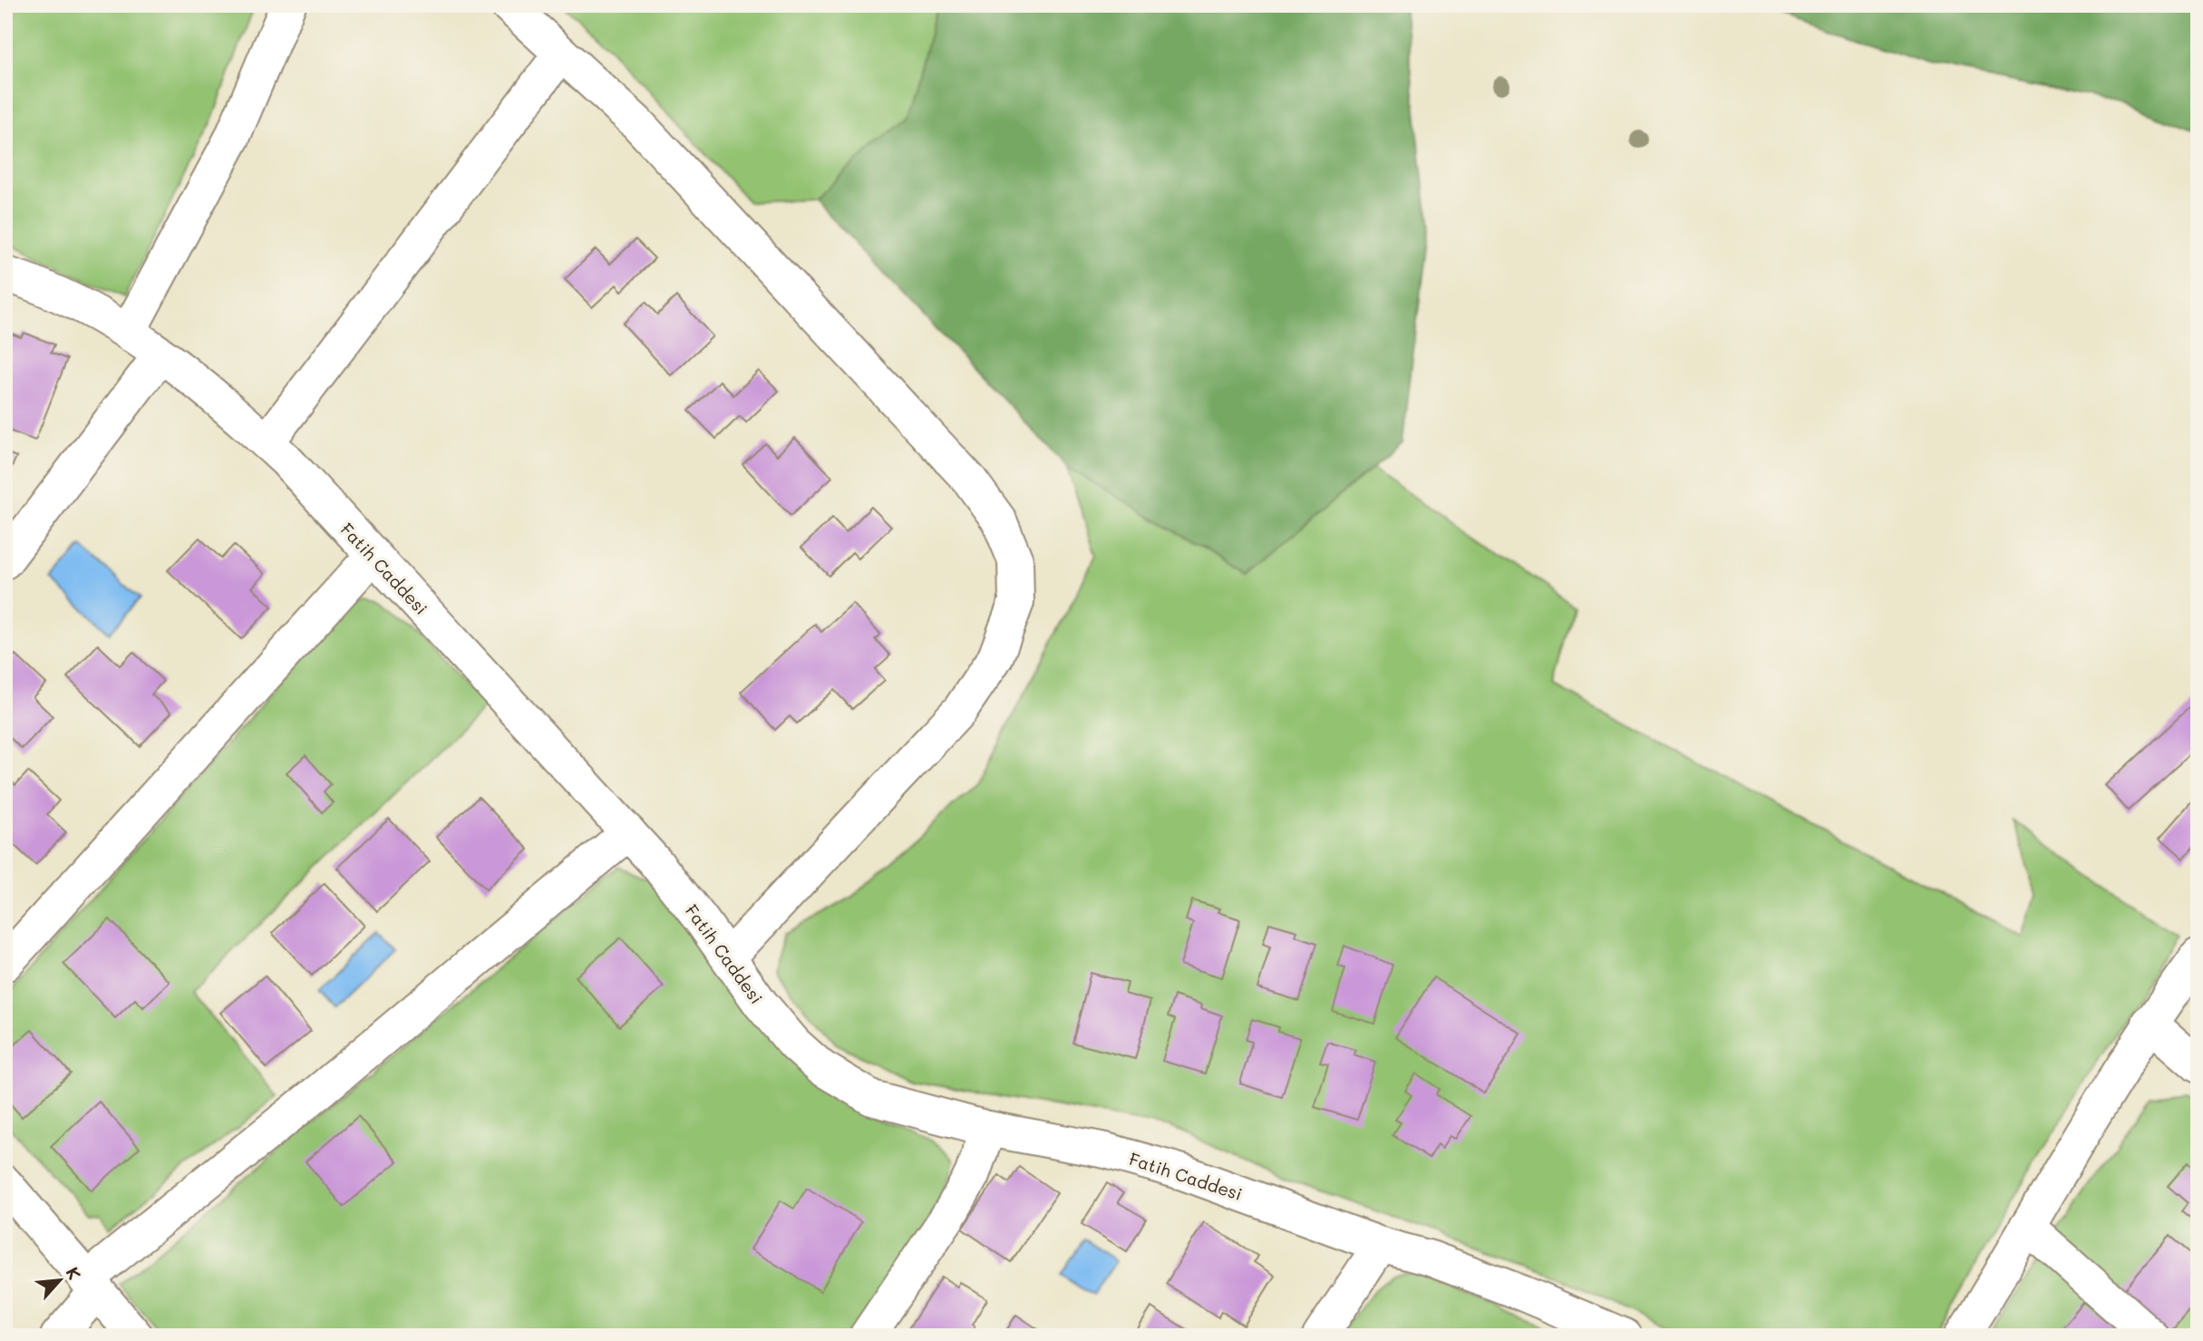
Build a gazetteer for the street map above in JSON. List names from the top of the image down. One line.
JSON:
{"streets":{"street":["Fatih Caddesi"]},"north":"top right"}
